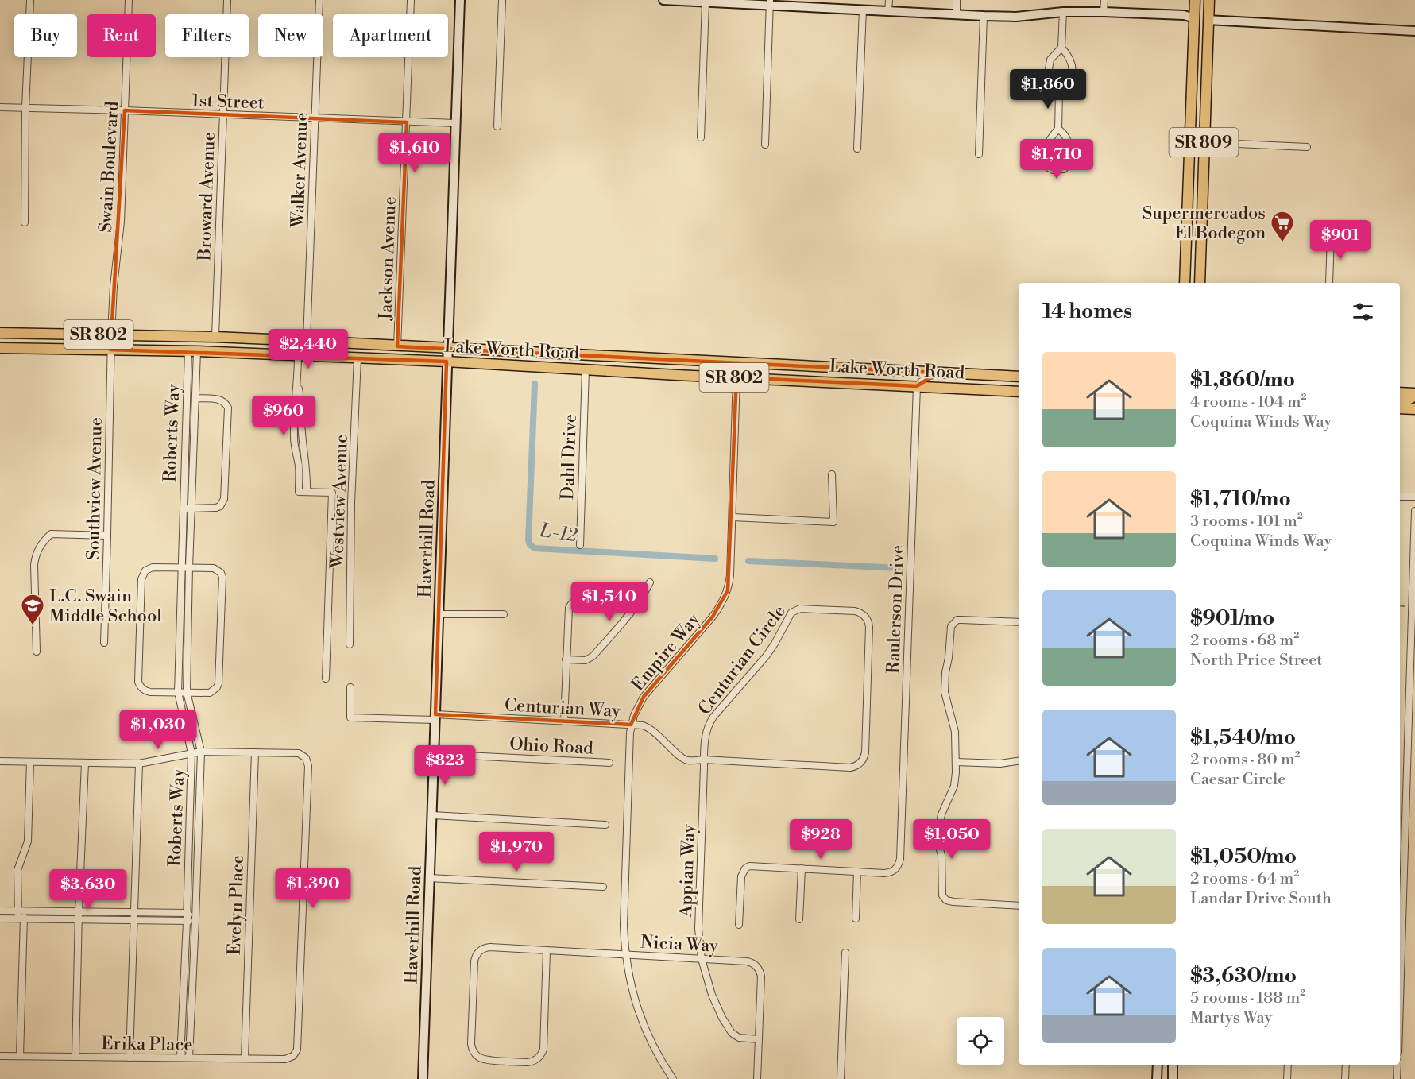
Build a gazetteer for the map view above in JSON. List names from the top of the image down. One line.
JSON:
{"streets":{"main road":["SR 809","SR 802","Lake Worth Road"],"street":["1st Street","Swain Boulevard","Walker Avenue","Broward Avenue","Jackson Avenue","Roberts Way","Dahl Drive","Southview Avenue","Westview Avenue","Haverhill Road","Raulerson Drive","Empire Way","Centurian Circle","Centurian Way","Ohio Road","Appian Way","Evelyn Place","Nicia Way","Erika Place"]},"crossings":[["1st Street","Swain Boulevard"],["1st Street","Walker Avenue"],["1st Street","Broward Avenue"],["1st Street","Jackson Avenue"],["1st Street","Haverhill Road"],["Swain Boulevard","Lake Worth Road"],["Swain Boulevard","Southview Avenue"],["Walker Avenue","Lake Worth Road"],["Broward Avenue","Lake Worth Road"],["Jackson Avenue","Lake Worth Road"],["Lake Worth Road","Roberts Way"],["Lake Worth Road","Dahl Drive"],["Lake Worth Road","Southview Avenue"],["Lake Worth Road","Westview Avenue"],["Lake Worth Road","Haverhill Road"],["Lake Worth Road","Raulerson Drive"],["Lake Worth Road","Empire Way"],["Roberts Way","Erika Place"],["Haverhill Road","Centurian Way"],["Haverhill Road","Ohio Road"],["Empire Way","Centurian Way"],["Empire Way","Nicia Way"],["Centurian Circle","Centurian Way"],["Centurian Circle","Appian Way"],["Centurian Way","Appian Way"],["Appian Way","Nicia Way"],["Evelyn Place","Erika Place"]],"water":["L-12"],"places":{"supermarket":["Supermercados El Bodegon"],"school or university":["L.C. Swain Middle School"]},"page":{"chip":["Buy","Rent","Filters","New","Apartment"],"price":["$1,860","$1,610","$1,710","$901","$2,440","$960","$1,540","$1,030","$823","$928","$1,050","$1,970","$1,390","$3,630"],"heading":"14 homes","list":[{"name":"$1,860/mo","note":"4 rooms · 104 m² · Coquina Winds Way"},{"name":"$1,710/mo","note":"3 rooms · 101 m² · Coquina Winds Way"},{"name":"$901/mo","note":"2 rooms · 68 m² · North Price Street"},{"name":"$1,540/mo","note":"2 rooms · 80 m² · Caesar Circle"},{"name":"$1,050/mo","note":"2 rooms · 64 m² · Landar Drive South"},{"name":"$3,630/mo","note":"5 rooms · 188 m² · Martys Way"}]}}
